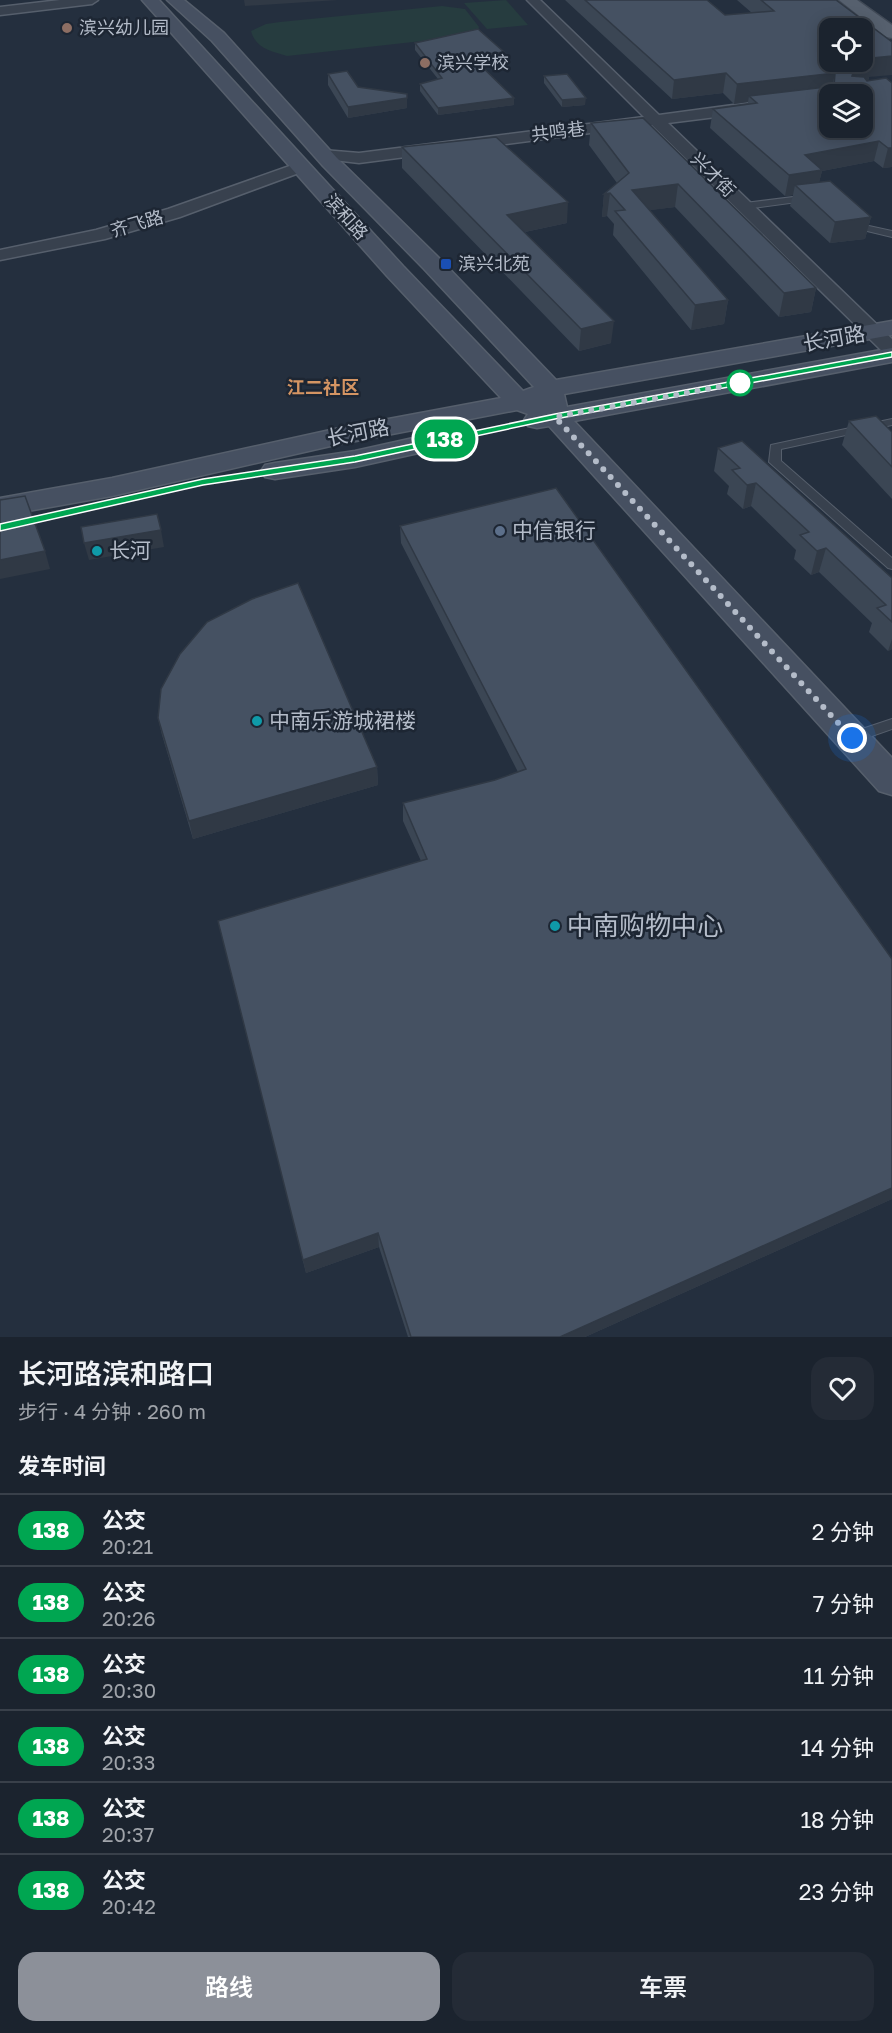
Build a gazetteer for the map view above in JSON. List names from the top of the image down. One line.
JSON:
{"streets":{"main road":["滨和路","长河路"],"street":["共鸣巷","兴才街","齐飞路"]},"crossings":[["共鸣巷","兴才街"],["共鸣巷","滨和路"],["兴才街","长河路"],["滨和路","齐飞路"],["滨和路","长河路"]],"districts":["江二社区"],"places":{"other":["滨兴幼儿园","滨兴学校","中信银行","长河","中南乐游城裙楼","中南购物中心"],"transit":["滨兴北苑"]},"lines":["bus line 138"],"page":{"on_map":"138","heading":[["长河路滨和路口","步行 · 4 分钟 · 260 m"],"发车时间"],"list":[{"mark":"138","name":"公交","note":"20:21","value":"2 分钟"},{"mark":"138","name":"公交","note":"20:26","value":"7 分钟"},{"mark":"138","name":"公交","note":"20:30","value":"11 分钟"},{"mark":"138","name":"公交","note":"20:33","value":"14 分钟"},{"mark":"138","name":"公交","note":"20:37","value":"18 分钟"},{"mark":"138","name":"公交","note":"20:42","value":"23 分钟"}],"buttons":["路线","车票"]}}
